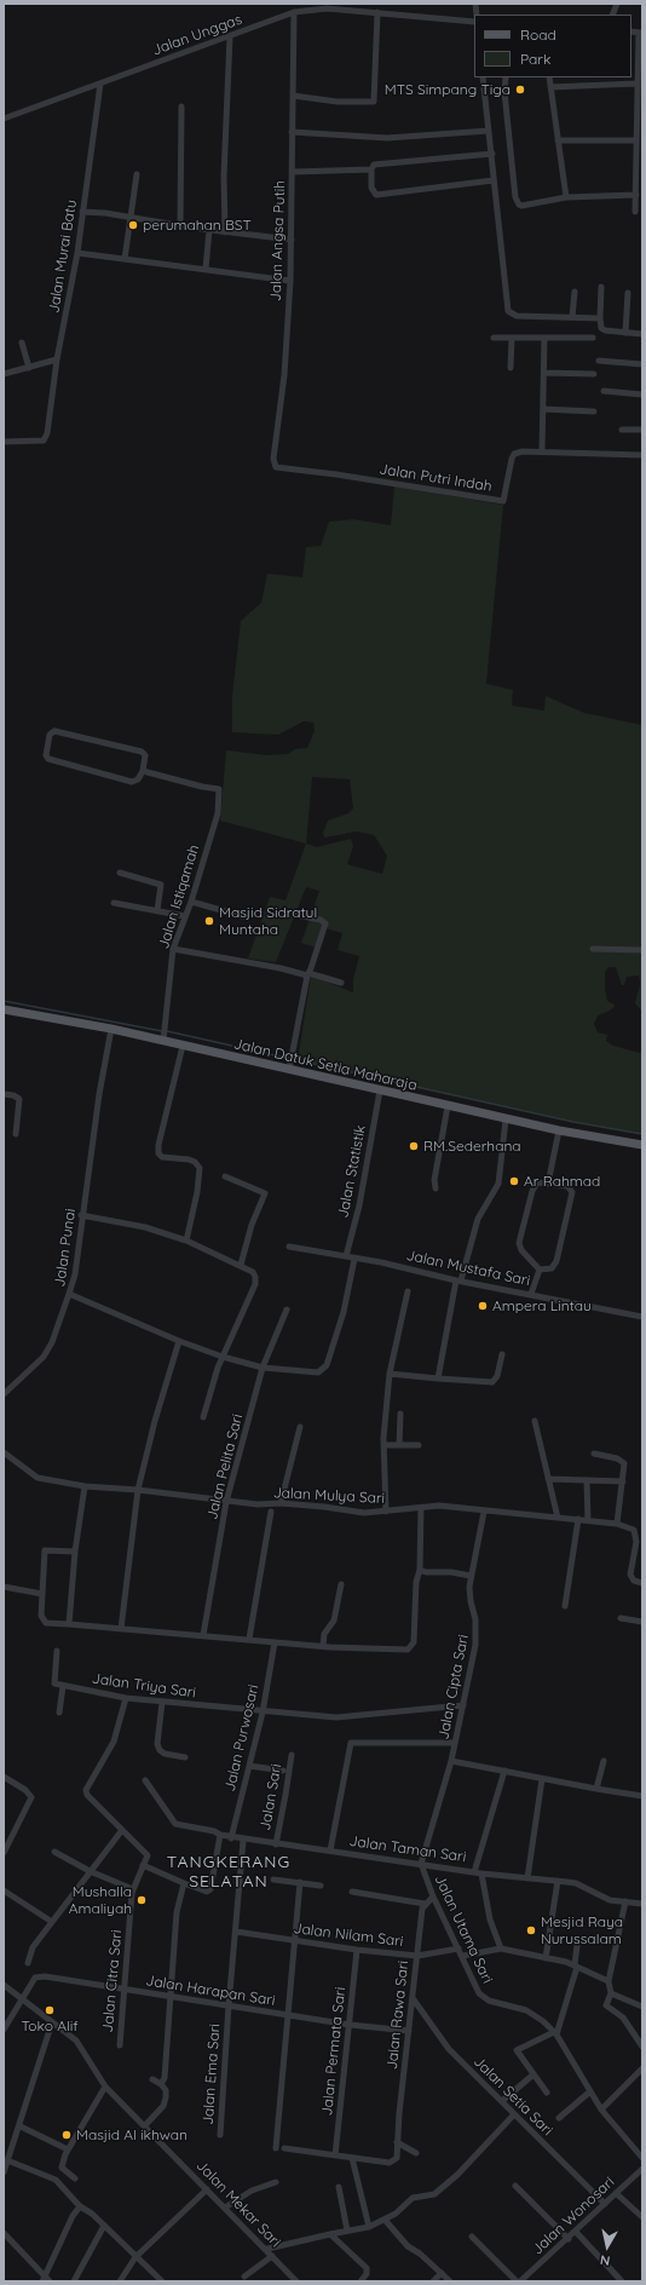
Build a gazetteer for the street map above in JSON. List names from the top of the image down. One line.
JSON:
{"streets":{"main road":["Jalan Datuk Setia Maharaja"],"street":["Jalan Unggas","Jalan Angsa Putih","Jalan Murai Batu","Jalan Putri Indah","Jalan Istiqamah","Jalan Statistik","Jalan Punai","Jalan Mustafa Sari","Jalan Pelita Sari","Jalan Mulya Sari","Jalan Triya Sari","Jalan Cipta Sari","Jalan Purwosari","Jalan Sari","Jalan Taman Sari","Jalan Utama Sari","Jalan Nilam Sari","Jalan Citra Sari","Jalan Harapan Sari","Jalan Rawa Sari","Jalan Permata Sari","Jalan Ema Sari","Jalan Setia Sari","Jalan Mekar Sari","Jalan Wonosari"]},"crossings":[["Jalan Unggas","Jalan Angsa Putih"],["Jalan Unggas","Jalan Murai Batu"],["Jalan Angsa Putih","Jalan Putri Indah"],["Jalan Istiqamah","Jalan Datuk Setia Maharaja"],["Jalan Datuk Setia Maharaja","Jalan Statistik"],["Jalan Datuk Setia Maharaja","Jalan Punai"],["Jalan Statistik","Jalan Mustafa Sari"],["Jalan Punai","Jalan Mustafa Sari"],["Jalan Punai","Jalan Pelita Sari"],["Jalan Pelita Sari","Jalan Mulya Sari"],["Jalan Mulya Sari","Jalan Cipta Sari"],["Jalan Triya Sari","Jalan Cipta Sari"],["Jalan Triya Sari","Jalan Purwosari"],["Jalan Cipta Sari","Jalan Taman Sari"],["Jalan Cipta Sari","Jalan Utama Sari"],["Jalan Purwosari","Jalan Sari"],["Jalan Purwosari","Jalan Taman Sari"],["Jalan Sari","Jalan Taman Sari"],["Jalan Taman Sari","Jalan Utama Sari"],["Jalan Taman Sari","Jalan Ema Sari"],["Jalan Utama Sari","Jalan Nilam Sari"],["Jalan Nilam Sari","Jalan Rawa Sari"],["Jalan Nilam Sari","Jalan Permata Sari"],["Jalan Nilam Sari","Jalan Ema Sari"],["Jalan Citra Sari","Jalan Harapan Sari"],["Jalan Harapan Sari","Jalan Rawa Sari"],["Jalan Harapan Sari","Jalan Permata Sari"],["Jalan Harapan Sari","Jalan Ema Sari"],["Jalan Harapan Sari","Jalan Mekar Sari"],["Jalan Rawa Sari","Jalan Setia Sari"],["Jalan Setia Sari","Jalan Wonosari"]],"districts":["TANGKERANG SELATAN"],"places":["MTS Simpang Tiga","perumahan BST","Masjid Sidratul Muntaha","RM.Sederhana","Ar Rahmad","Ampera Lintau","Mushalla Amaliyah","Mesjid Raya Nurussalam","Toko Alif","Masjid Al ikhwan"],"legend":["Road","Park"],"north":"bottom"}
